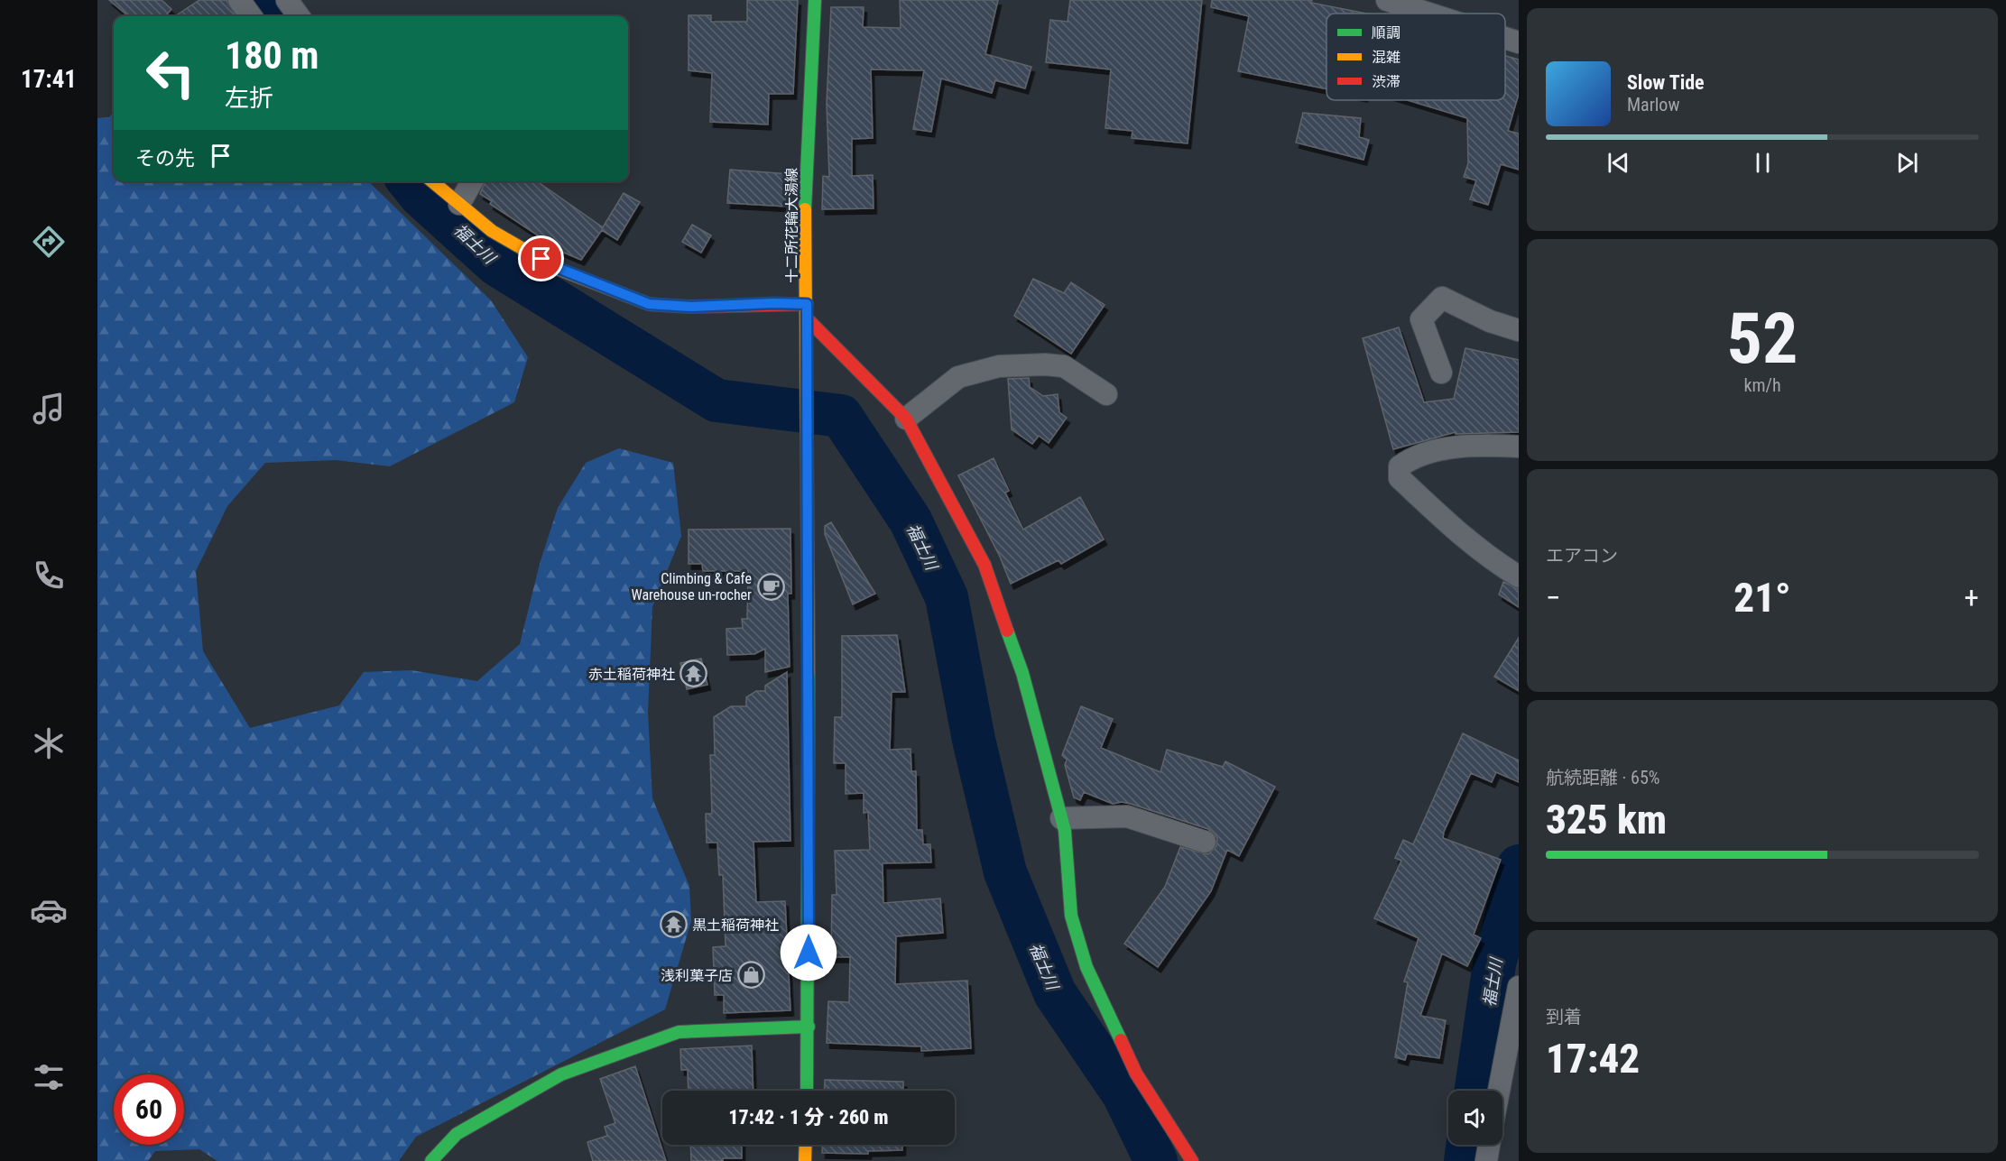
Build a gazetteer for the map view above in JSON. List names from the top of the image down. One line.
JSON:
{"streets":{"street":["十二所花輪大湯線"]},"water":["福士川"],"places":{"cafe":["Climbing & Cafe Warehouse un-rocher"],"temple":["赤土稲荷神社","黒土稲荷神社"],"shop":["浅利菓子店"]},"legend":["順調","混雑","渋滞"],"page":{"tabs":"17:41","turn":["180 m","左折"],"song":["Slow Tide","Marlow"],"then":"その先","tile":[["52","km/h"],"エアコン",["航続距離 · 65%","325 km"],["到着","17:42"]],"heat":["−","21°","+"],"limit":"60","trip":"17:42 · 1 分 · 260 m"}}
